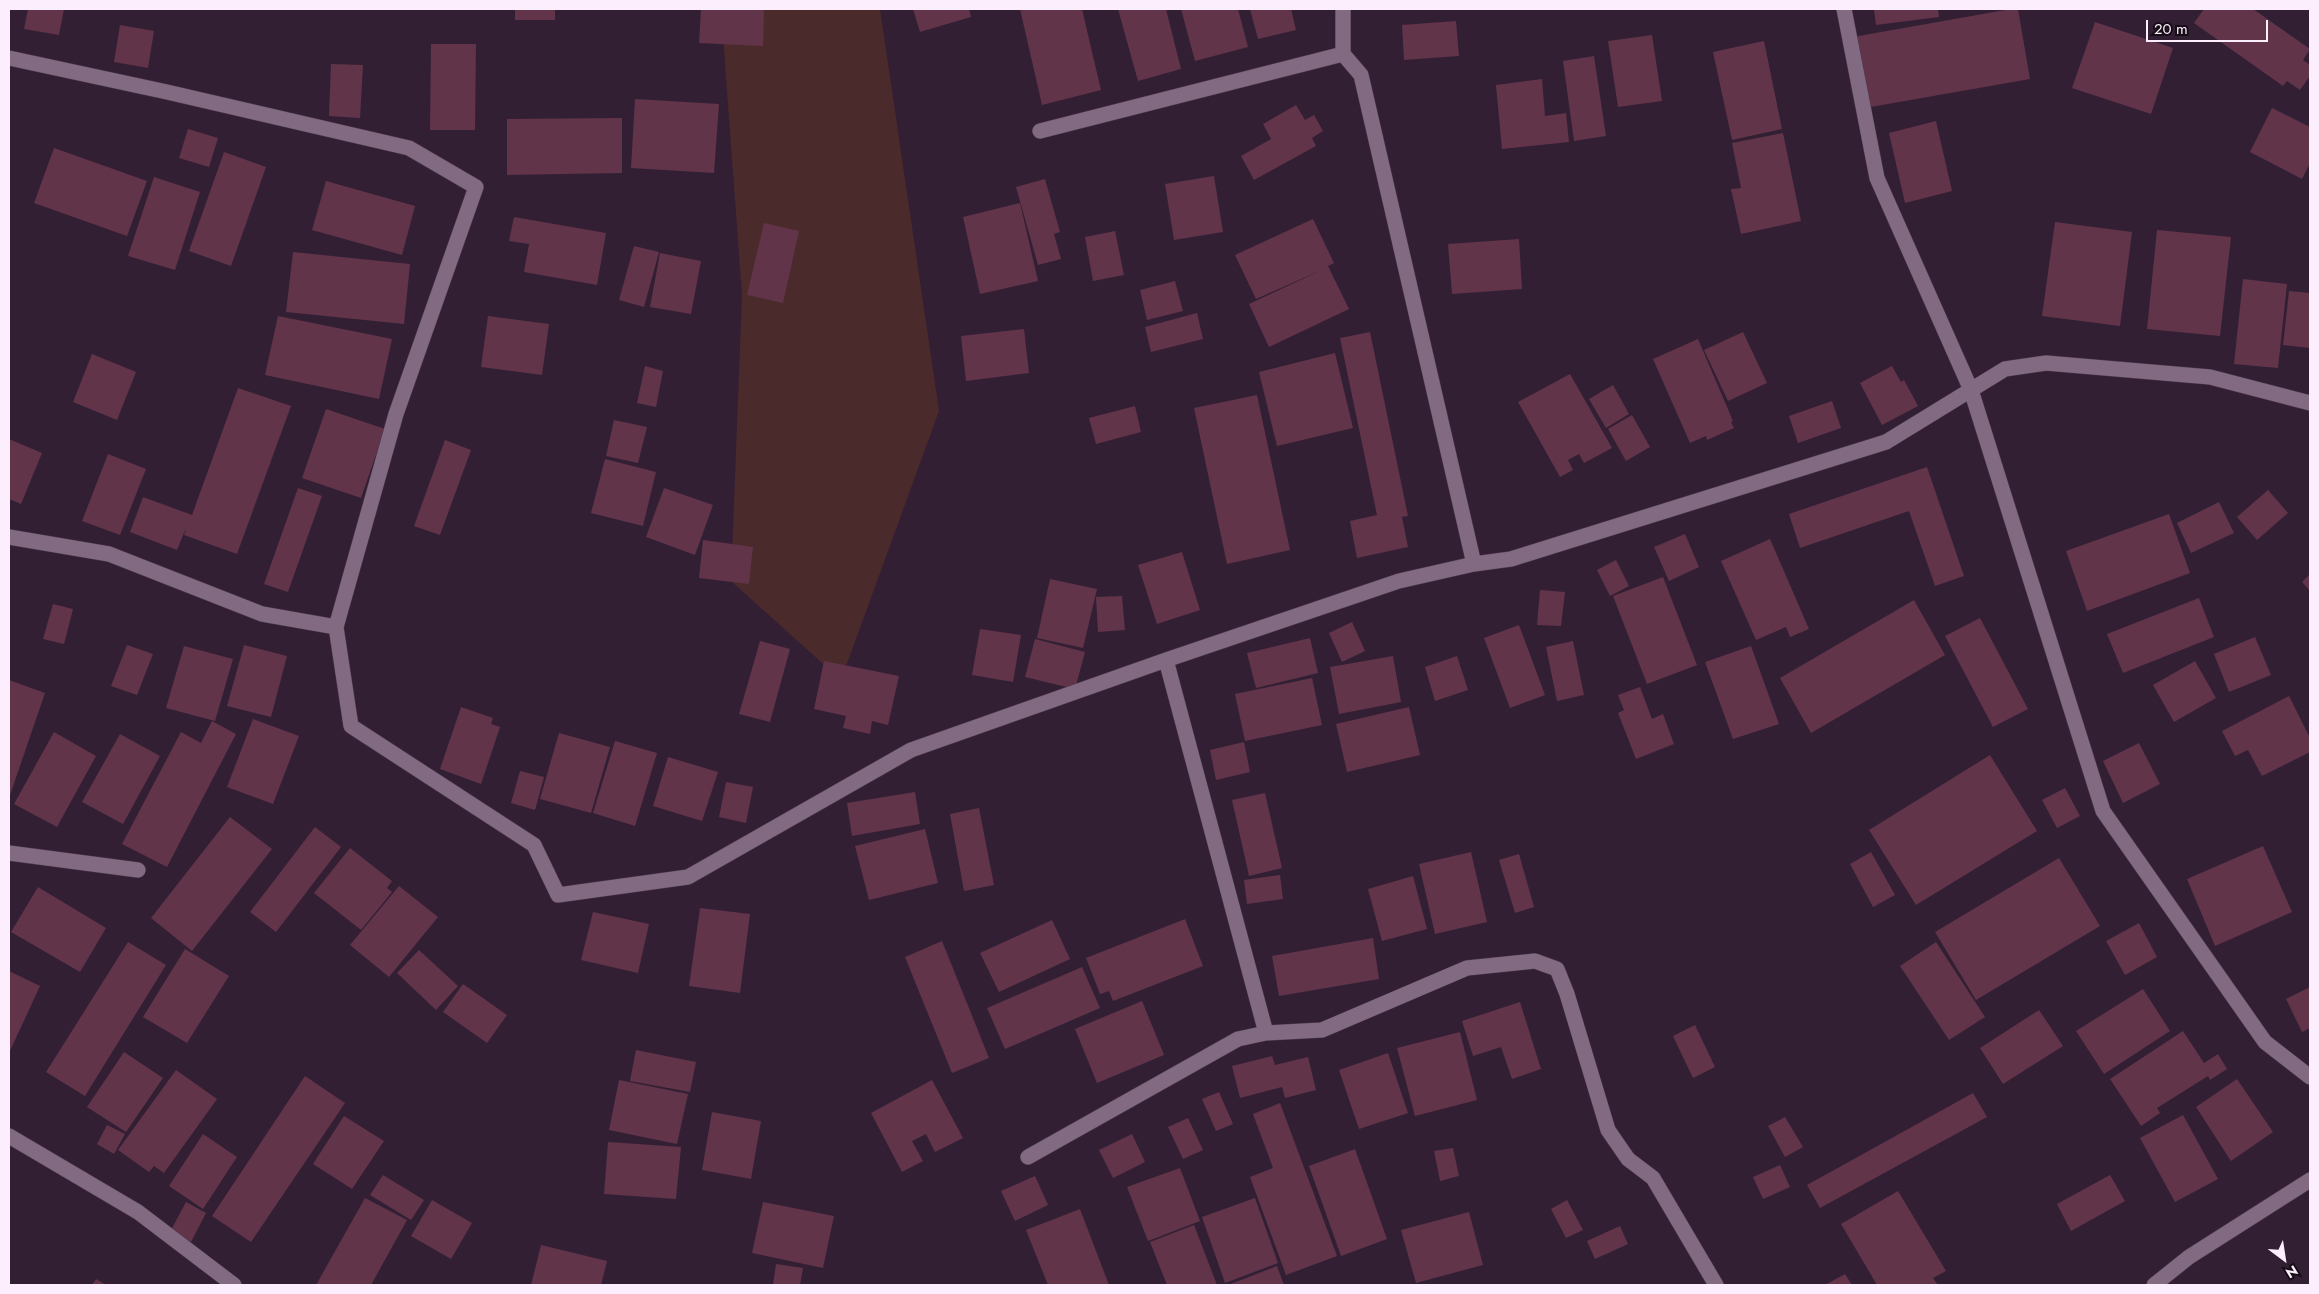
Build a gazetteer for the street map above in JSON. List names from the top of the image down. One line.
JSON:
{"scale_bar":"20 m","north":"bottom right"}
